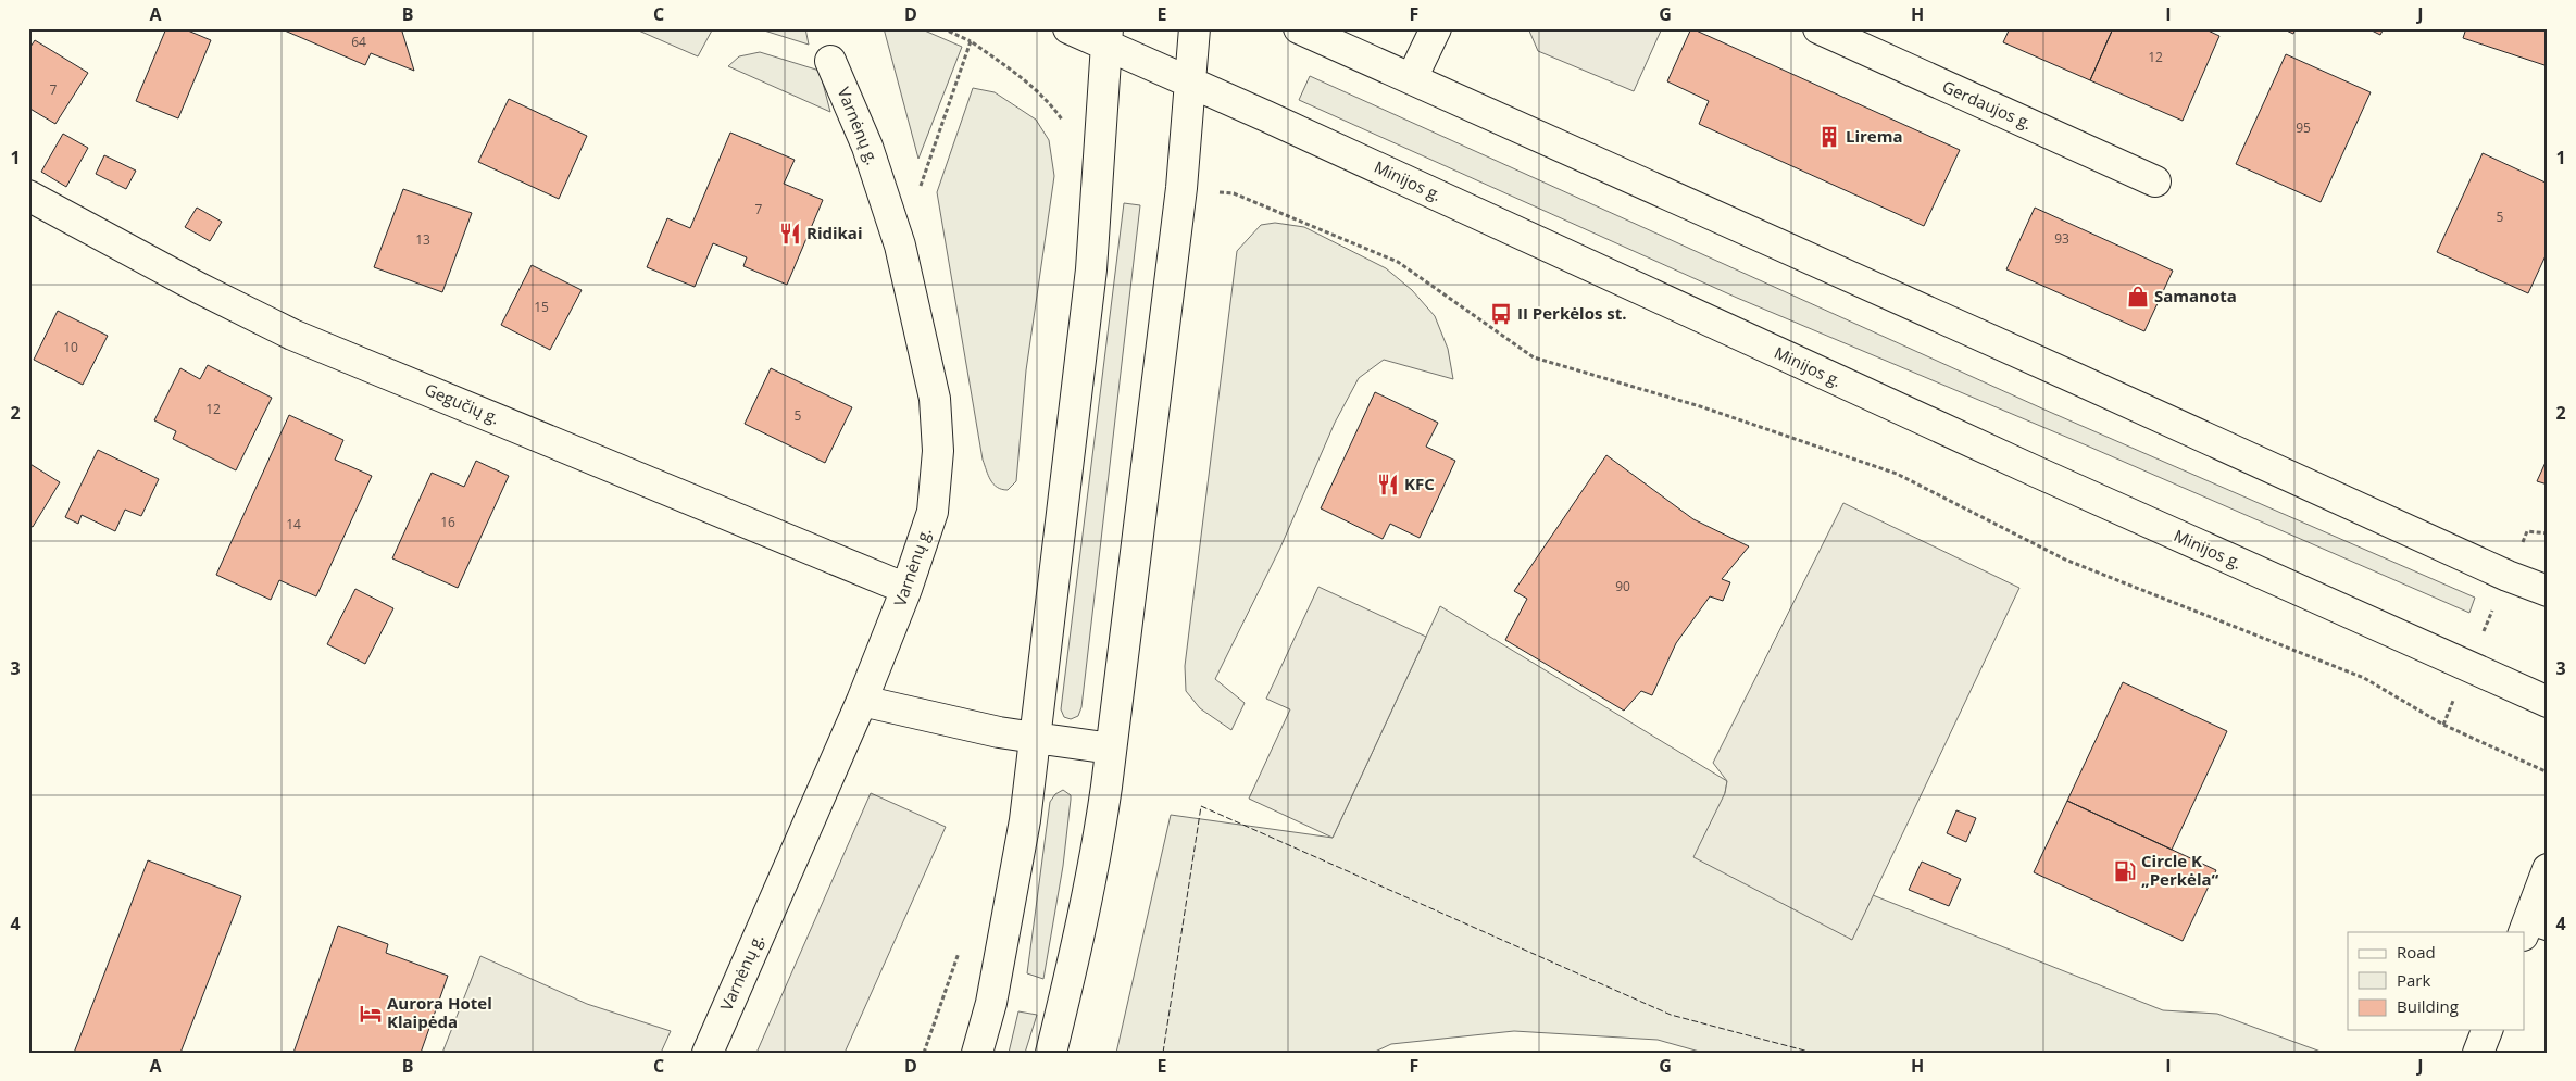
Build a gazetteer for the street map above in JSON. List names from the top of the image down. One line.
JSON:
{"streets":{"main road":["Gerdaujos g.","Varnėnų g.","Minijos g.","Gegučių g."]},"crossings":[["Varnėnų g.","Gegučių g."]],"places":{"building":["Lirema"],"restaurant":["Ridikai","KFC"],"shop":["Samanota"],"bus stop":["II Perkėlos st."],"fuel station":["Circle K „Perkėla“"],"hotel":["Aurora Hotel Klaipėda"]},"house_numbers":["64","12","7","95","7","5","93","13","15","10","12","5","16","14","90"],"legend":["Road","Park","Building"],"grid":{"columns":["A","B","C","D","E","F","G","H","I","J"],"rows":["1","2","3","4"]}}
